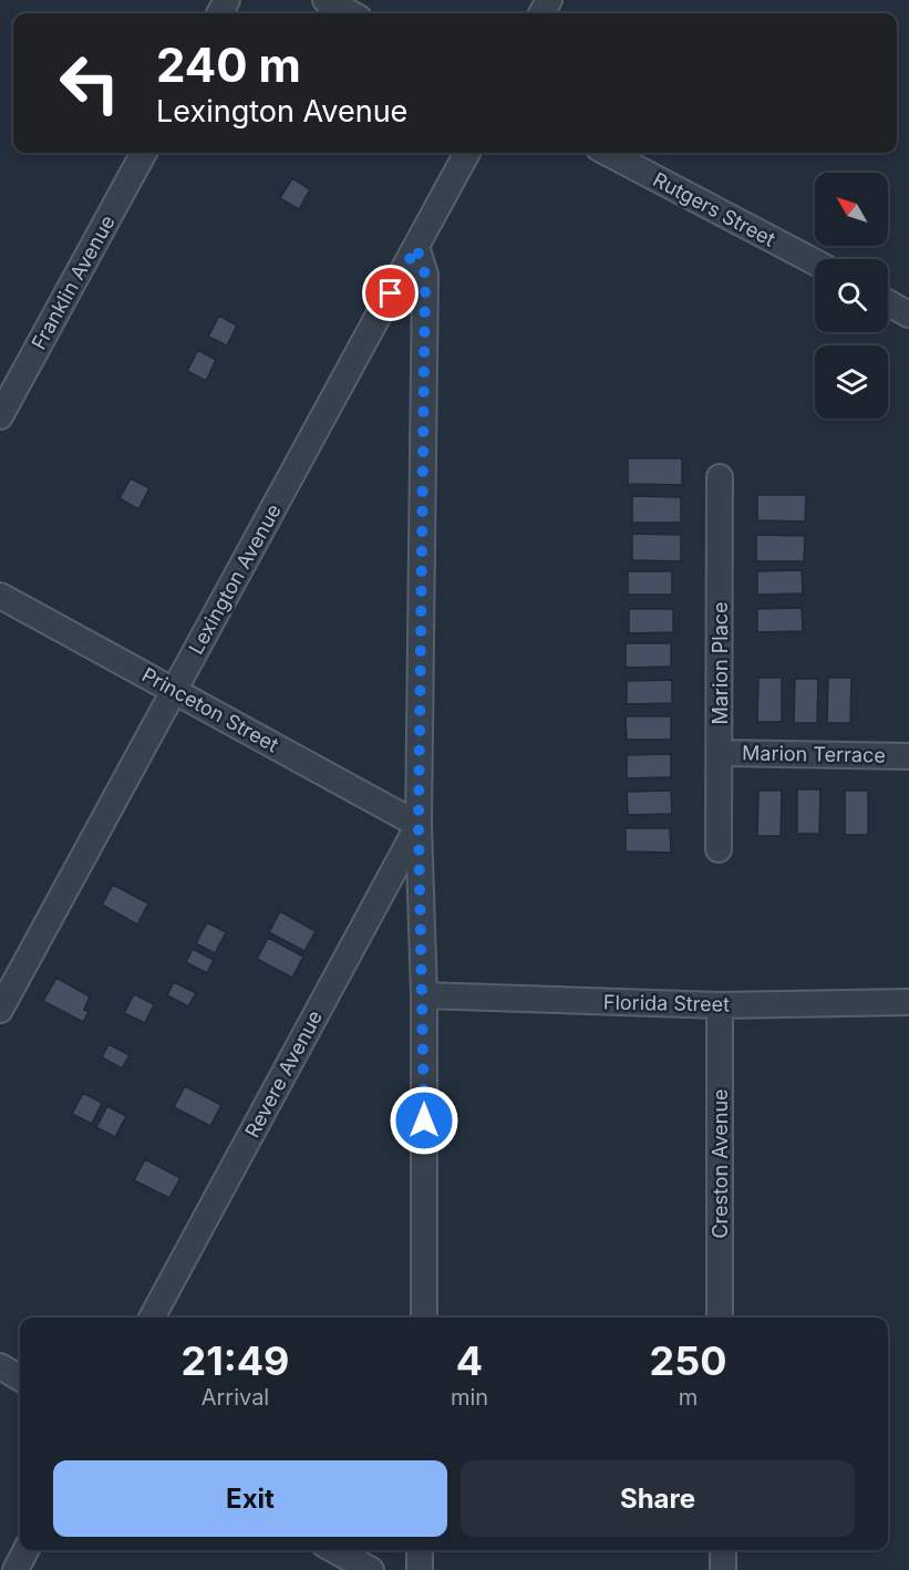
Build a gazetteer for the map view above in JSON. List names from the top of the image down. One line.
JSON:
{"streets":{"street":["Rutgers Street","Franklin Avenue","Lexington Avenue","Marion Place","Princeton Street","Marion Terrace","Florida Street","Revere Avenue","Creston Avenue"]},"crossings":[["Lexington Avenue","Princeton Street"],["Marion Place","Marion Terrace"],["Princeton Street","Revere Avenue"],["Florida Street","Creston Avenue"]],"north":"top left","page":{"turn":["240 m","Lexington Avenue"],"eta":["21:49","Arrival","4","min","250","m"],"buttons":["Exit","Share"]}}
